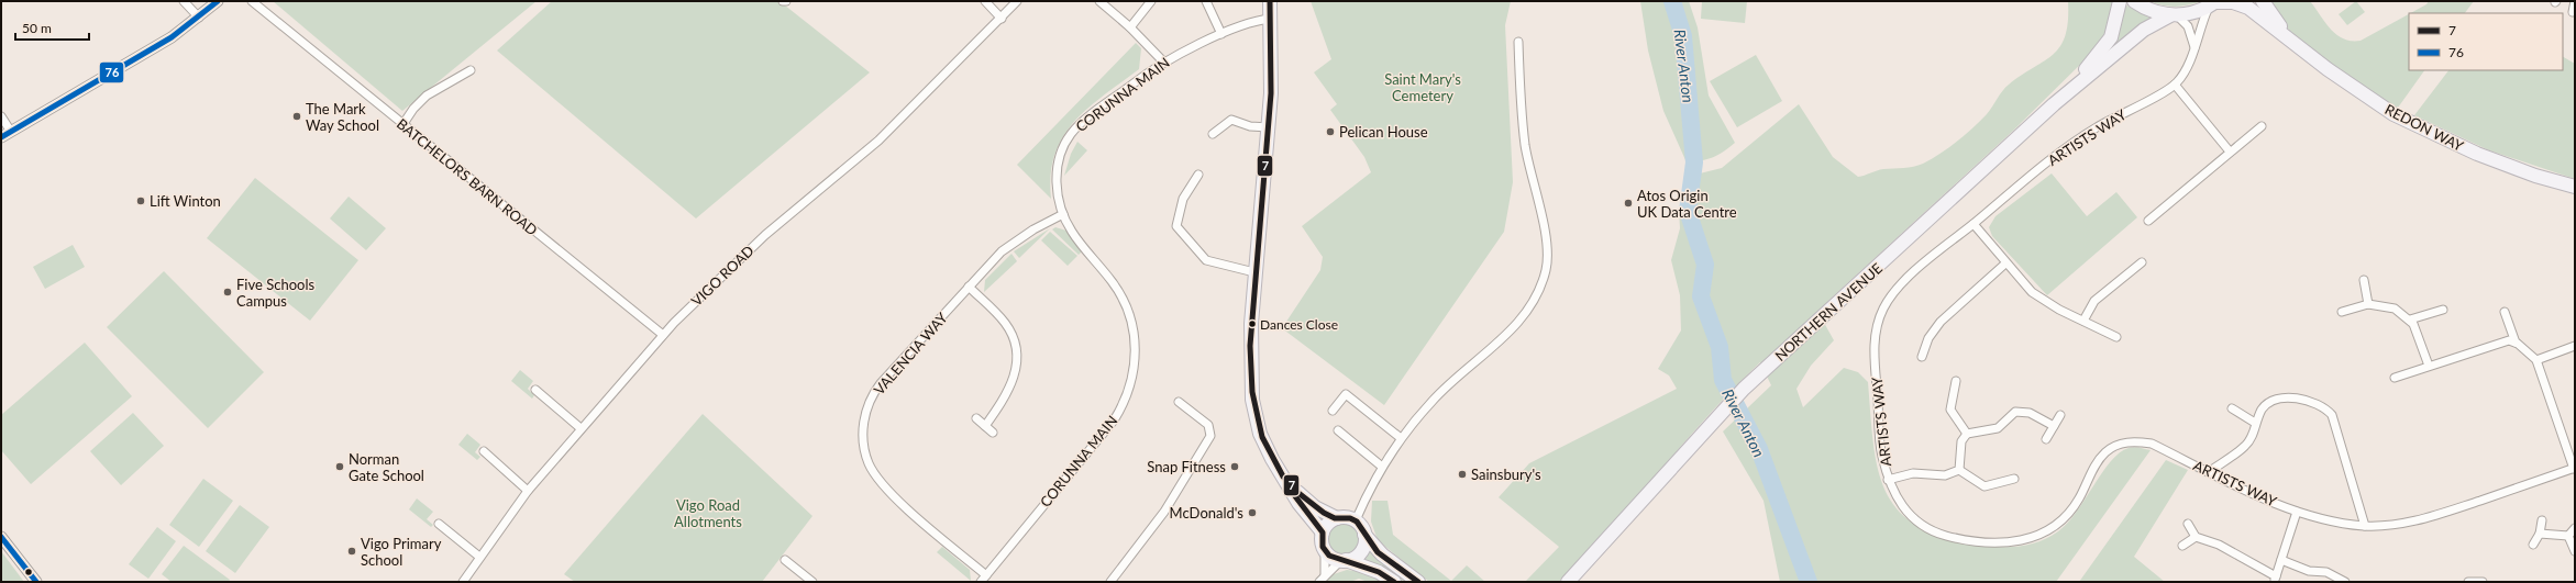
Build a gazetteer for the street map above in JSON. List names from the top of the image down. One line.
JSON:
{"streets":{"main road":["REDON WAY","NORTHERN AVENUE"],"street":["CORUNNA MAIN","ARTISTS WAY","BATCHELORS BARN ROAD","VIGO ROAD","VALENCIA WAY"]},"crossings":[["CORUNNA MAIN","VALENCIA WAY"],["REDON WAY","ARTISTS WAY"],["REDON WAY","NORTHERN AVENUE"],["ARTISTS WAY","NORTHERN AVENUE"],["BATCHELORS BARN ROAD","VIGO ROAD"]],"water":["River Anton"],"parks":["Saint Mary's Cemetery","Vigo Road Allotments"],"places":["The Mark Way School","Pelican House","Lift Winton","Atos Origin UK Data Centre","Five Schools Campus","Dances Close","Norman Gate School","Snap Fitness","Sainsbury's","McDonald's","Vigo Primary School"],"lines":["transit line 7","transit line 76"],"legend":["7","76"],"scale_bar":"50 m"}
